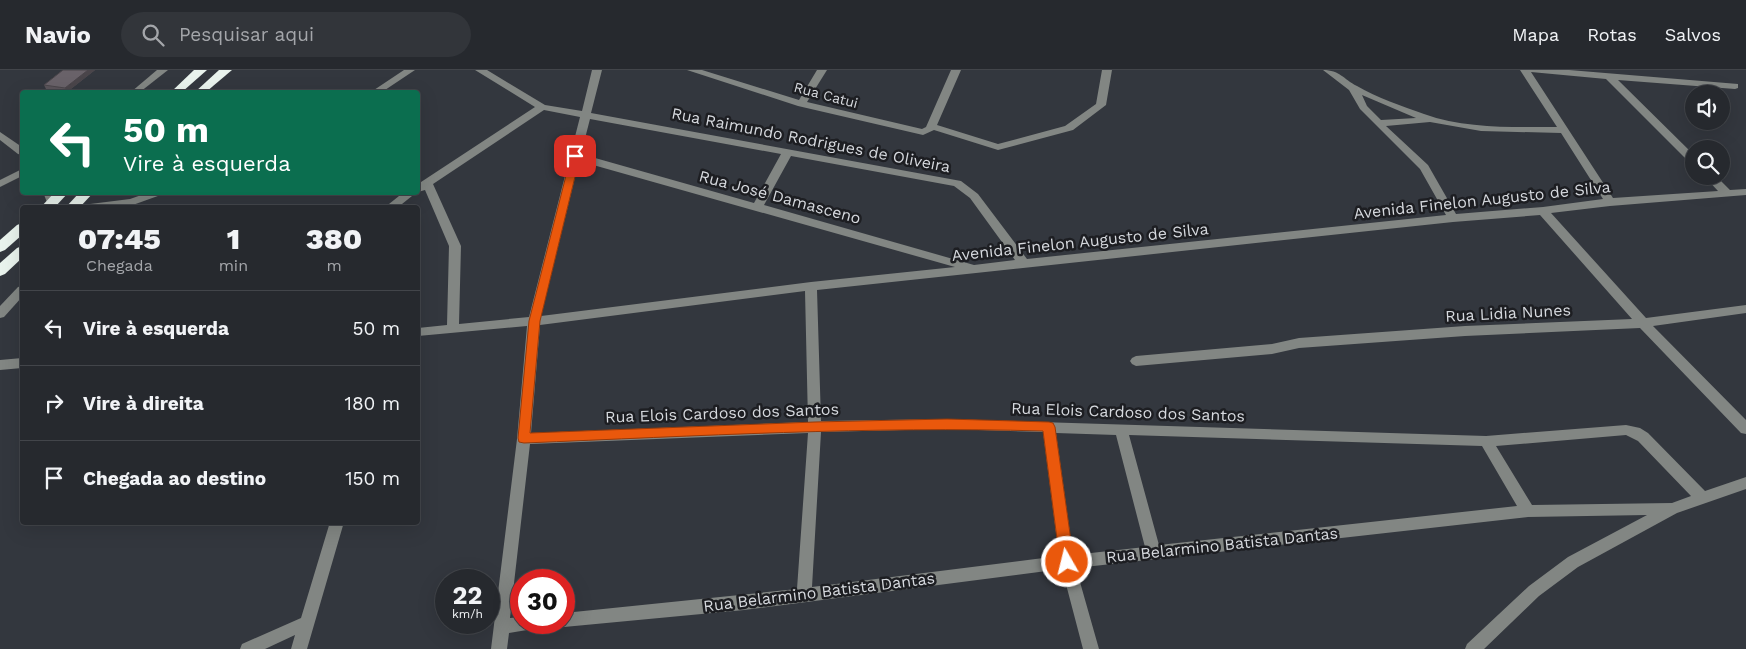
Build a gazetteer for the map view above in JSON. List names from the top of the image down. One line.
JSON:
{"streets":{"street":["Rua Catui","Rua Raimundo Rodrigues de Oliveira","Rua José Damasceno","Avenida Finelon Augusto de Silva","Rua Lidia Nunes","Rua Elois Cardoso dos Santos","Rua Belarmino Batista Dantas"]},"crossings":[["Rua Raimundo Rodrigues de Oliveira","Avenida Finelon Augusto de Silva"],["Rua José Damasceno","Avenida Finelon Augusto de Silva"]],"page":{"header":"Navio","search":"Pesquisar aqui","nav":["Mapa","Rotas","Salvos"],"turn":["50 m","Vire à esquerda"],"eta":["07:45","Chegada","1","min","380","m"],"list":[{"name":"Vire à esquerda","value":"50 m"},{"name":"Vire à direita","value":"180 m"},{"name":"Chegada ao destino","value":"150 m"}],"speed":"22 km/h","limit":"30"}}
